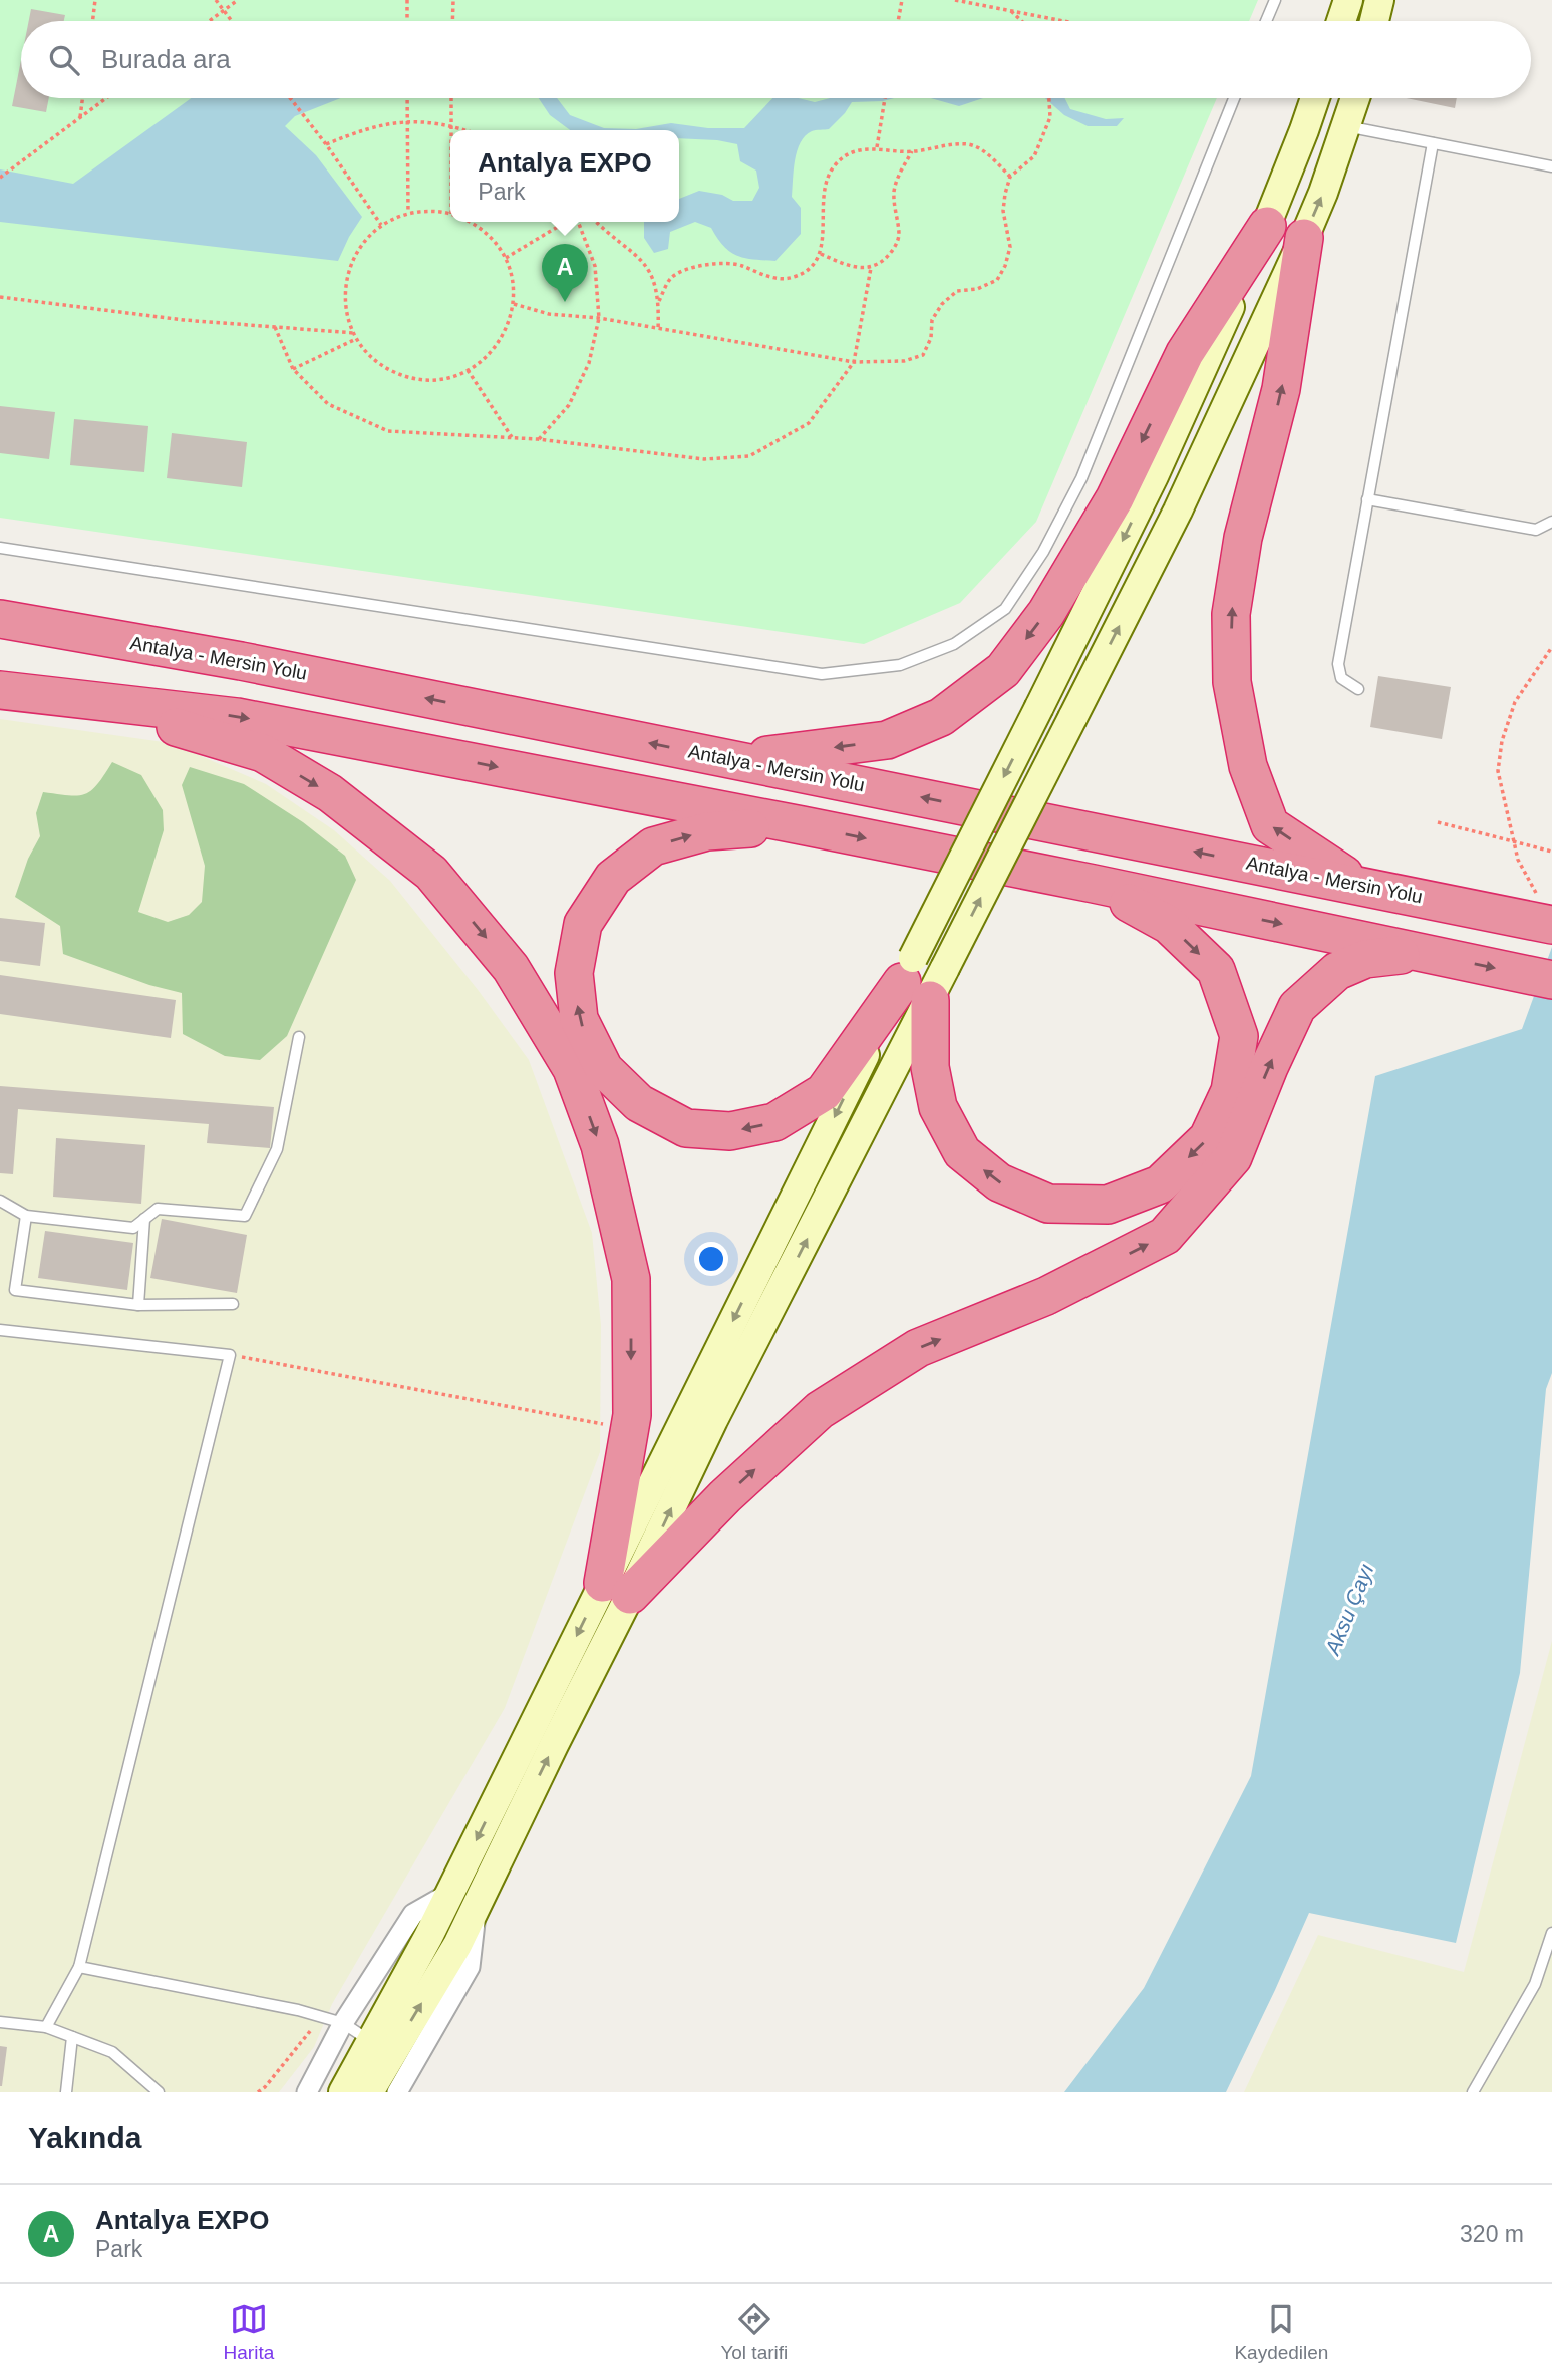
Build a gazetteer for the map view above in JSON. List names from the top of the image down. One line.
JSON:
{"streets":{"highway":["Antalya - Mersin Yolu"]},"water":["Aksu Çayı"],"page":{"search":"Burada ara","popup":["Antalya EXPO","Park"],"pins":"A","heading":"Yakında","list":[{"mark":"A","name":"Antalya EXPO","note":"Park","value":"320 m"}],"nav":["Harita","Yol tarifi","Kaydedilen"]}}
